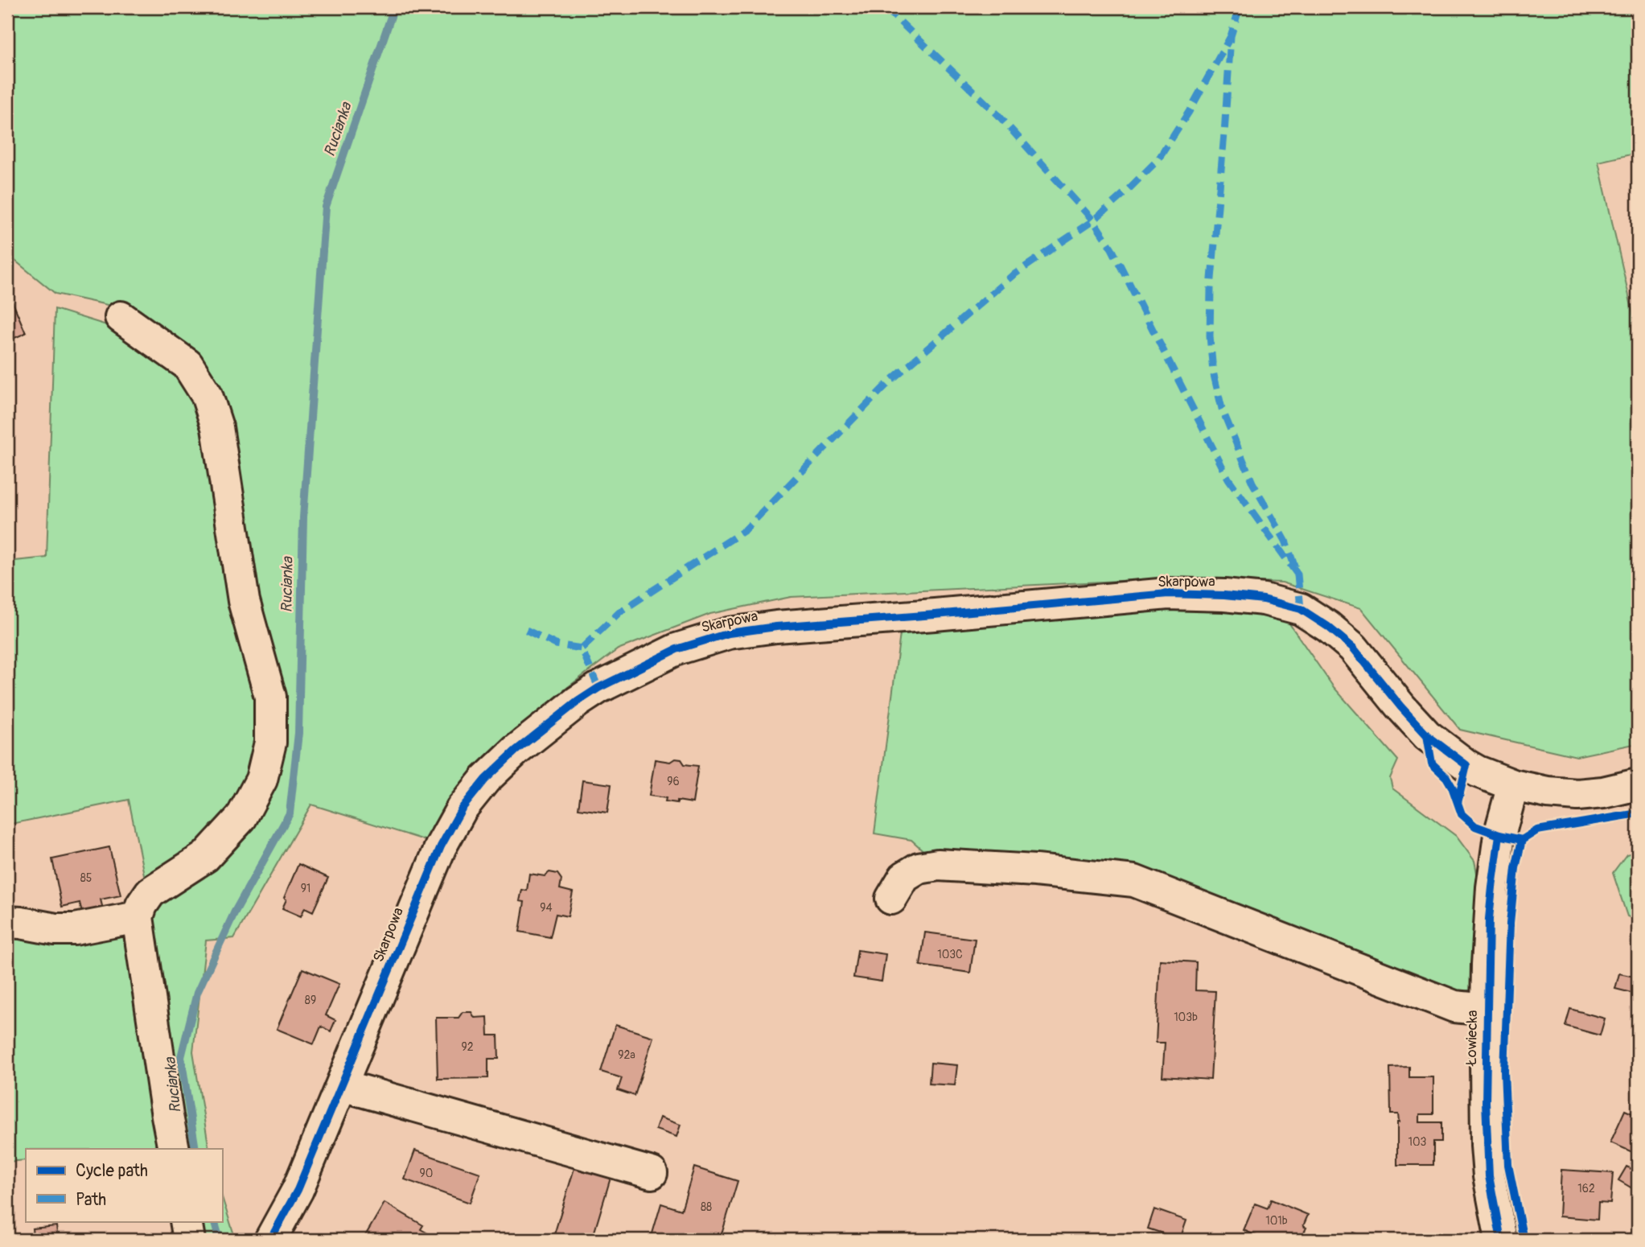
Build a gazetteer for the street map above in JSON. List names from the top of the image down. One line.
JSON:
{"streets":{"street":["Skarpowa","Łowiecka"]},"crossings":[["Skarpowa","Łowiecka"]],"water":["Rucianka"],"house_numbers":["96","85","91","94","103C","89","103b","92","92a","103","90","162","88","101b"],"legend":["Cycle path","Path"]}
